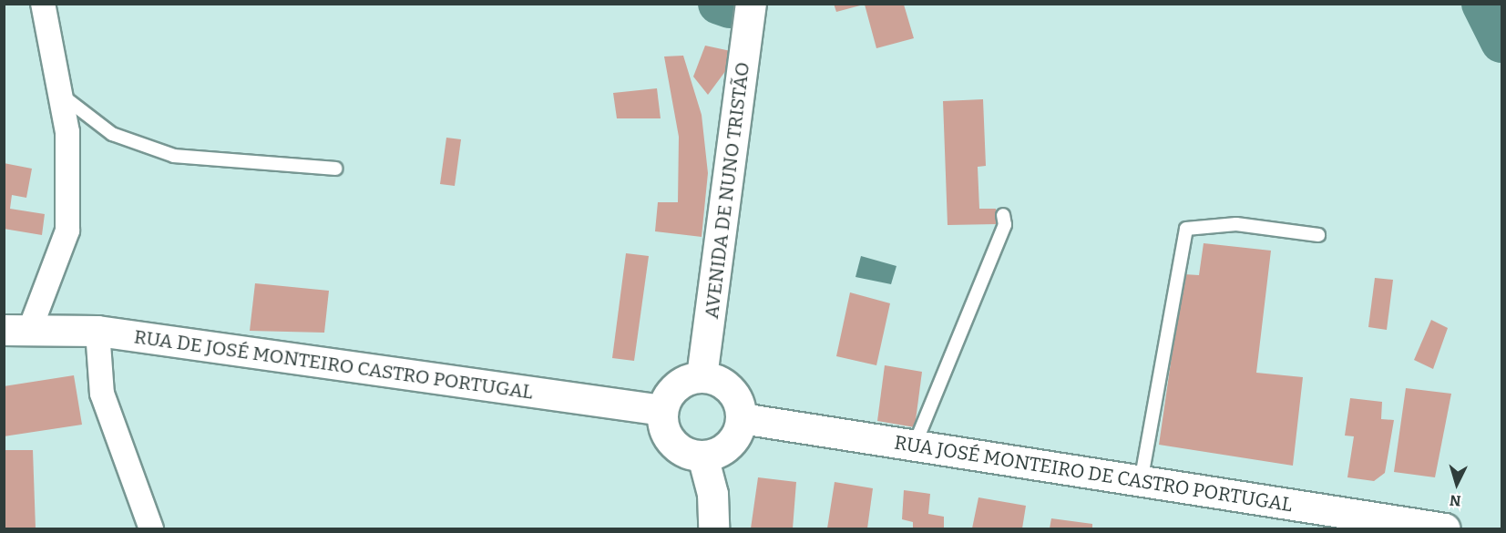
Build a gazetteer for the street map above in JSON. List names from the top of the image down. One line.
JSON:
{"streets":{"main road":["AVENIDA DE NUNO TRISTÃO","RUA DE JOSÉ MONTEIRO CASTRO PORTUGAL","RUA JOSÉ MONTEIRO DE CASTRO PORTUGAL"]},"crossings":[["AVENIDA DE NUNO TRISTÃO","RUA DE JOSÉ MONTEIRO CASTRO PORTUGAL"],["AVENIDA DE NUNO TRISTÃO","RUA JOSÉ MONTEIRO DE CASTRO PORTUGAL"],["RUA DE JOSÉ MONTEIRO CASTRO PORTUGAL","RUA JOSÉ MONTEIRO DE CASTRO PORTUGAL"]],"north":"bottom"}
